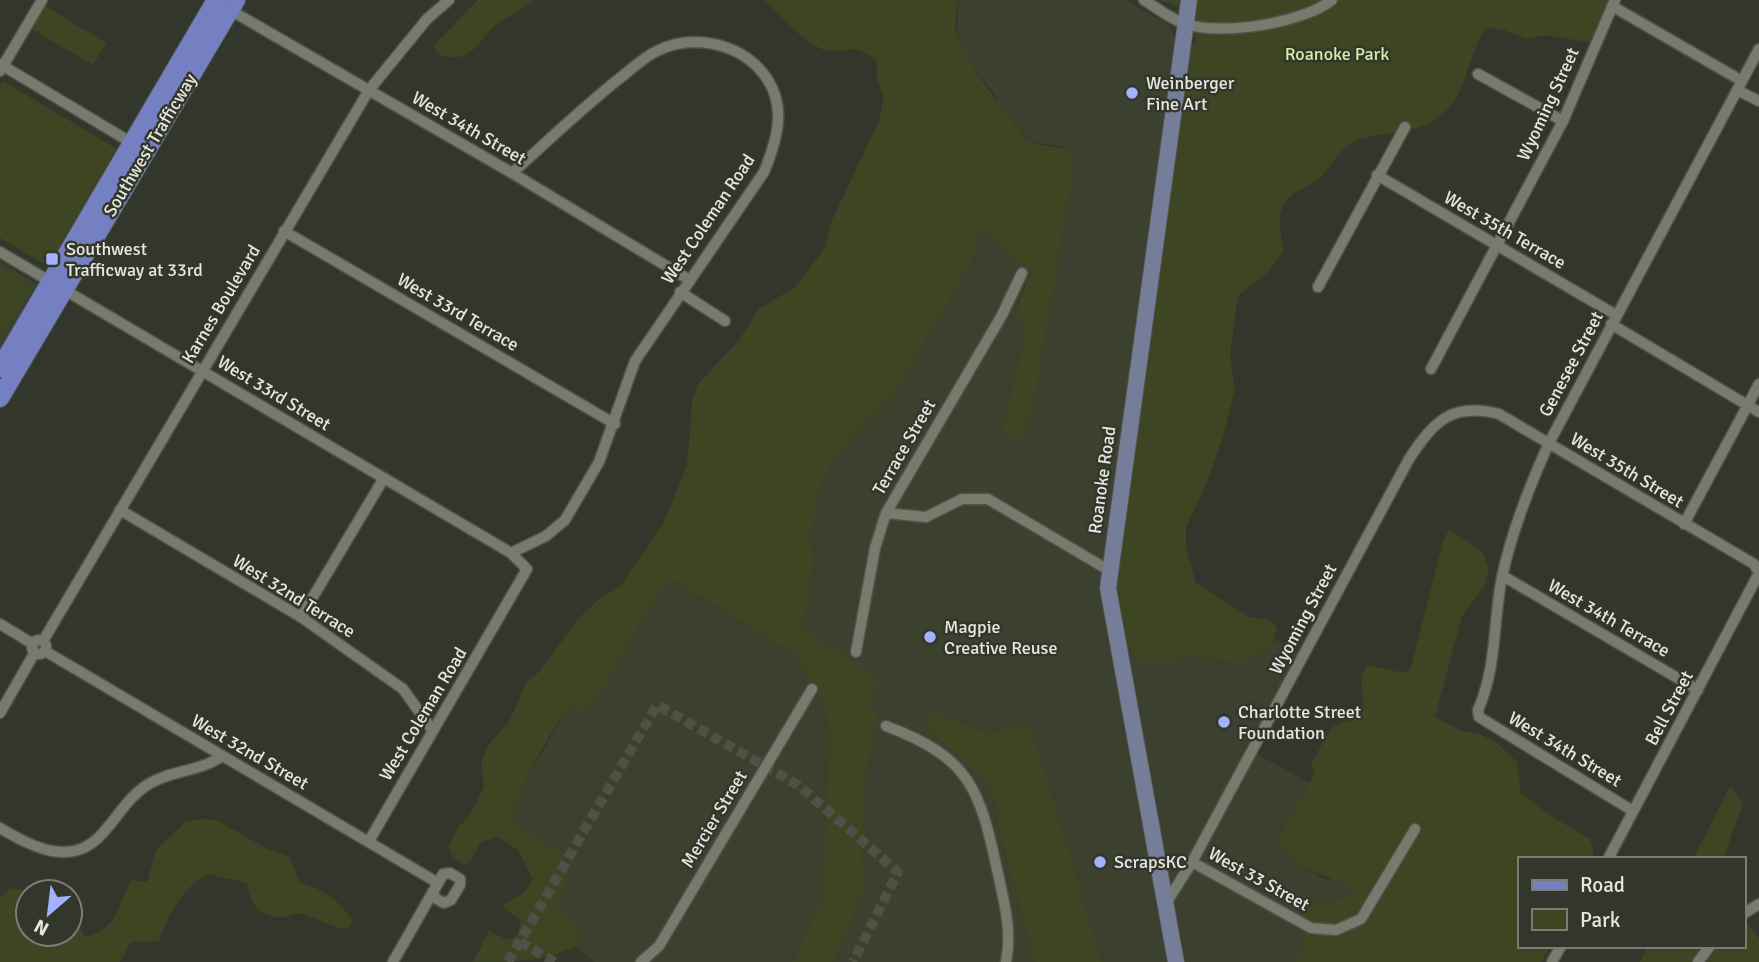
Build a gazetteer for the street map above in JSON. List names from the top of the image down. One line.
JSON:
{"streets":{"main road":["Southwest Trafficway"],"street":["Wyoming Street","West 34th Street","West Coleman Road","West 35th Terrace","Karnes Boulevard","West 33rd Terrace","Genesee Street","West 33rd Street","Terrace Street","West 35th Street","Roanoke Road","West 32nd Terrace","West 34th Terrace","Bell Street","West 32nd Street","Mercier Street","West 33 Street"]},"crossings":[["Wyoming Street","West 35th Terrace"],["Wyoming Street","West 35th Street"],["Wyoming Street","Roanoke Road"],["Wyoming Street","West 33 Street"],["West 34th Street","Southwest Trafficway"],["West 34th Street","West Coleman Road"],["West 34th Street","Karnes Boulevard"],["West 34th Street","Genesee Street"],["West 34th Street","Bell Street"],["Southwest Trafficway","West 33rd Street"],["West Coleman Road","West 33rd Terrace"],["West Coleman Road","West 33rd Street"],["West Coleman Road","West 32nd Terrace"],["West Coleman Road","West 32nd Street"],["West 35th Terrace","Genesee Street"],["Karnes Boulevard","West 33rd Terrace"],["Karnes Boulevard","West 33rd Street"],["Karnes Boulevard","West 32nd Terrace"],["Karnes Boulevard","West 32nd Street"],["Genesee Street","West 35th Street"],["Genesee Street","West 34th Terrace"],["West 35th Street","Bell Street"],["West 34th Terrace","Bell Street"]],"parks":["Roanoke Park"],"places":{"other":["Weinberger Fine Art","Magpie Creative Reuse","Charlotte Street Foundation","ScrapsKC"],"transit":["Southwest Trafficway at 33rd"]},"legend":["Road","Park"],"north":"bottom left"}
